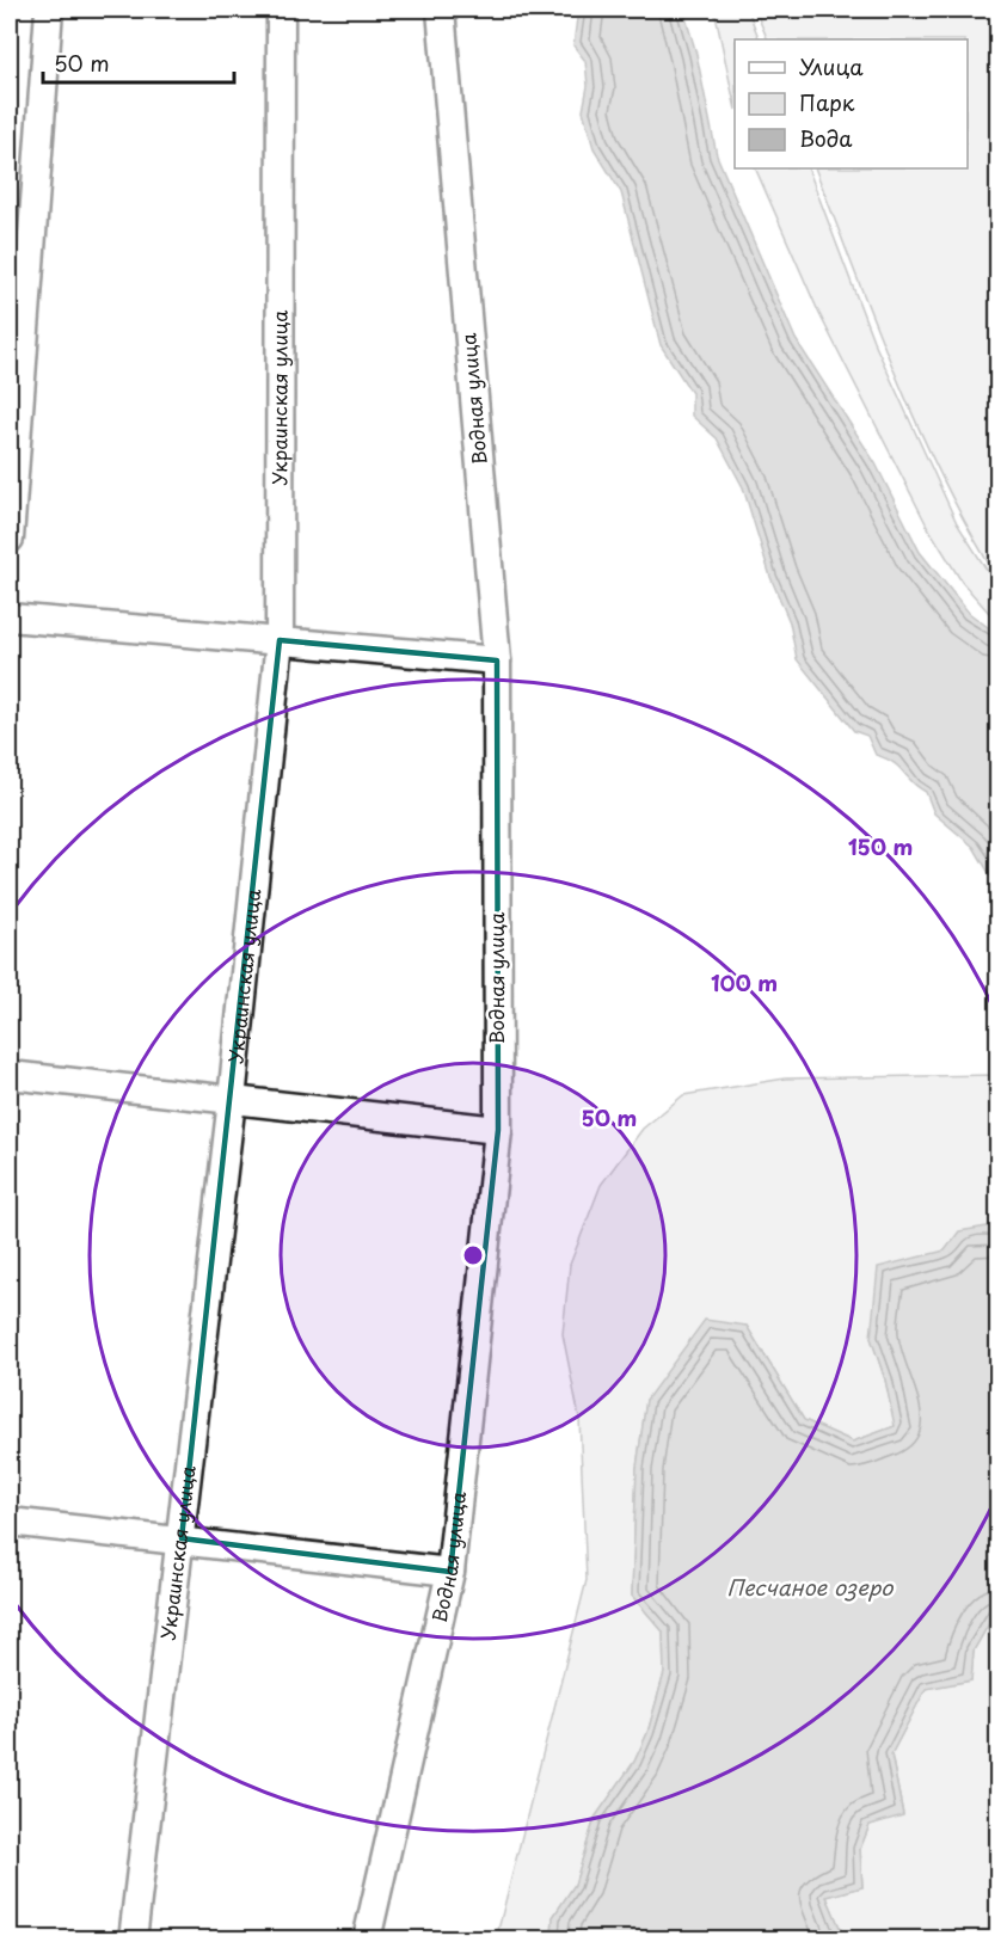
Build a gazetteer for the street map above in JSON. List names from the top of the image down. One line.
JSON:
{"streets":{"street":["Украинская улица","Водная улица"]},"water":["Песчаное озеро"],"legend":["Улица","Парк","Вода"],"scale_bar":"50 m","rings":["150 m","100 m","50 m"]}
